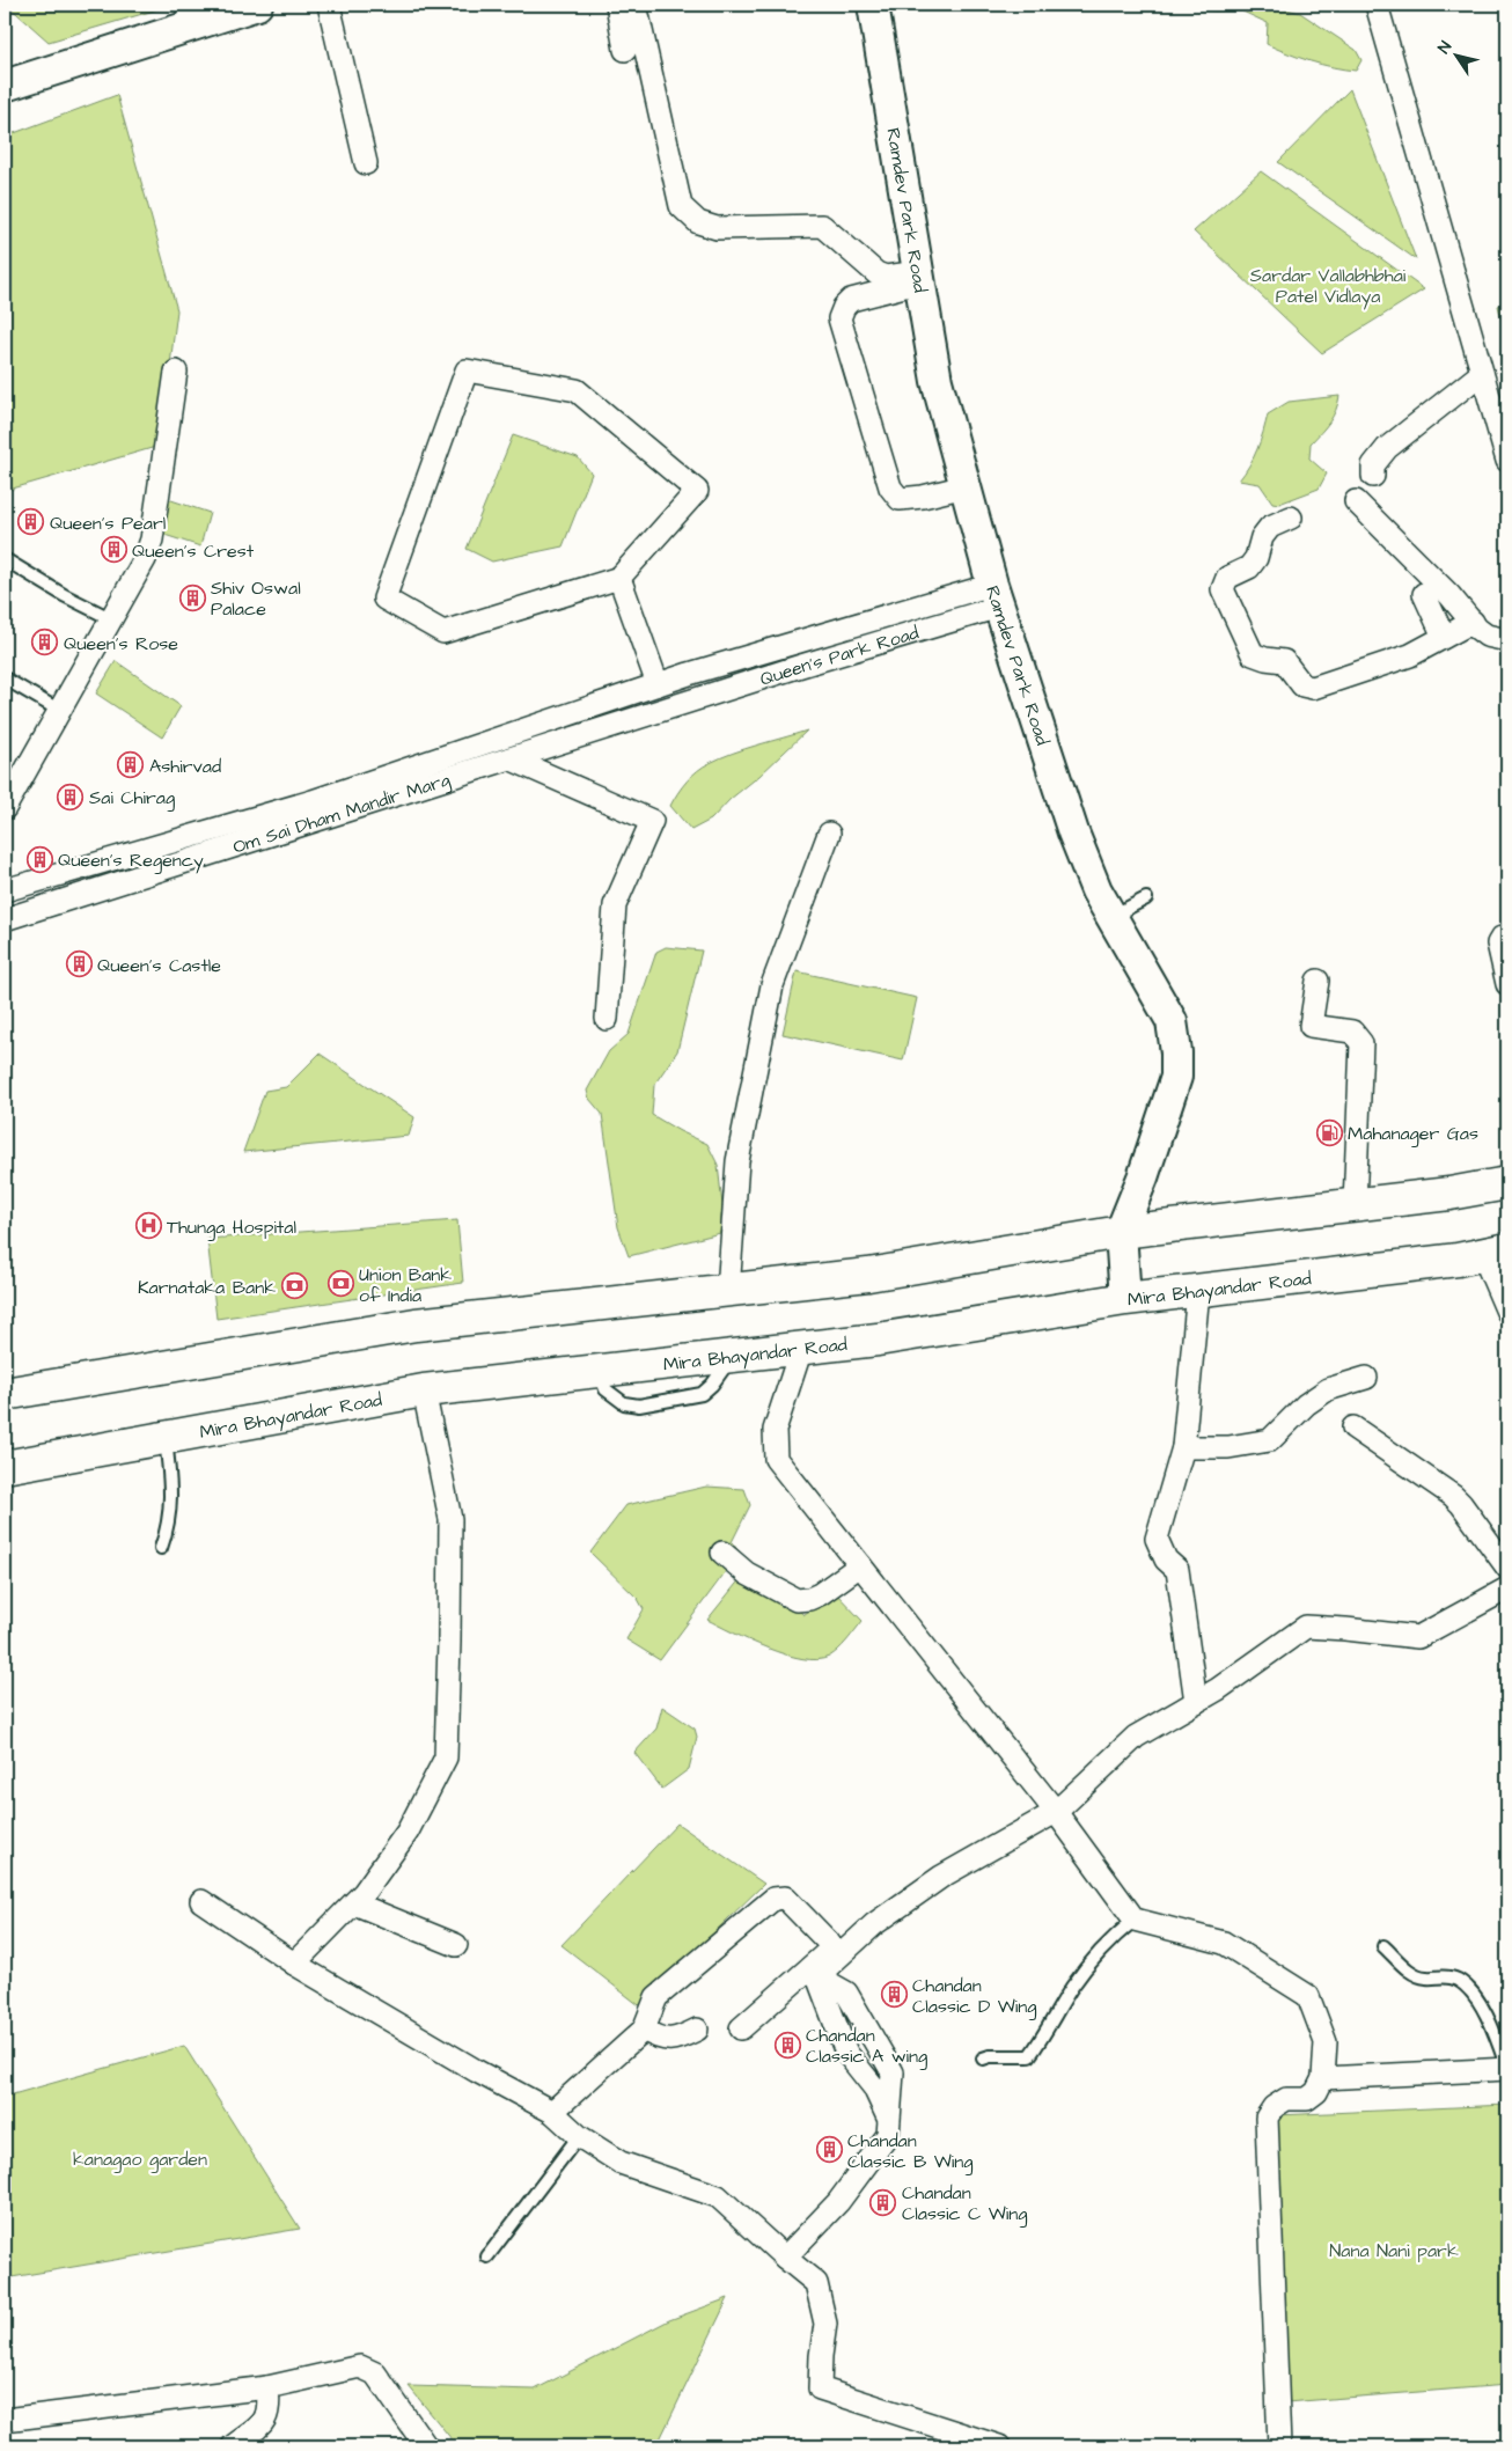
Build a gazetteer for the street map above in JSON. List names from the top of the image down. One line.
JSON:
{"streets":{"main road":["Mira Bhayandar Road"],"street":["Ramdev Park Road","Queen's Park Road","Om Sai Dham Mandir Marg"]},"crossings":[["Ramdev Park Road","Queen's Park Road"],["Ramdev Park Road","Mira Bhayandar Road"],["Queen's Park Road","Om Sai Dham Mandir Marg"]],"parks":["Sardar Vallabhbhai Patel Vidlaya","kanagao garden","Nana Nani park"],"places":{"building":["Queen's Pearl","Queen's Crest","Shiv Oswal Palace","Queen's Rose","Ashirvad","Sai Chirag","Queen's Regency","Queen's Castle","Chandan Classic D Wing","Chandan Classic A wing","Chandan Classic B Wing","Chandan Classic C Wing"],"fuel station":["Mahanager Gas"],"hospital":["Thunga Hospital"],"bank":["Union Bank of India","Karnataka Bank"]},"north":"top left"}
